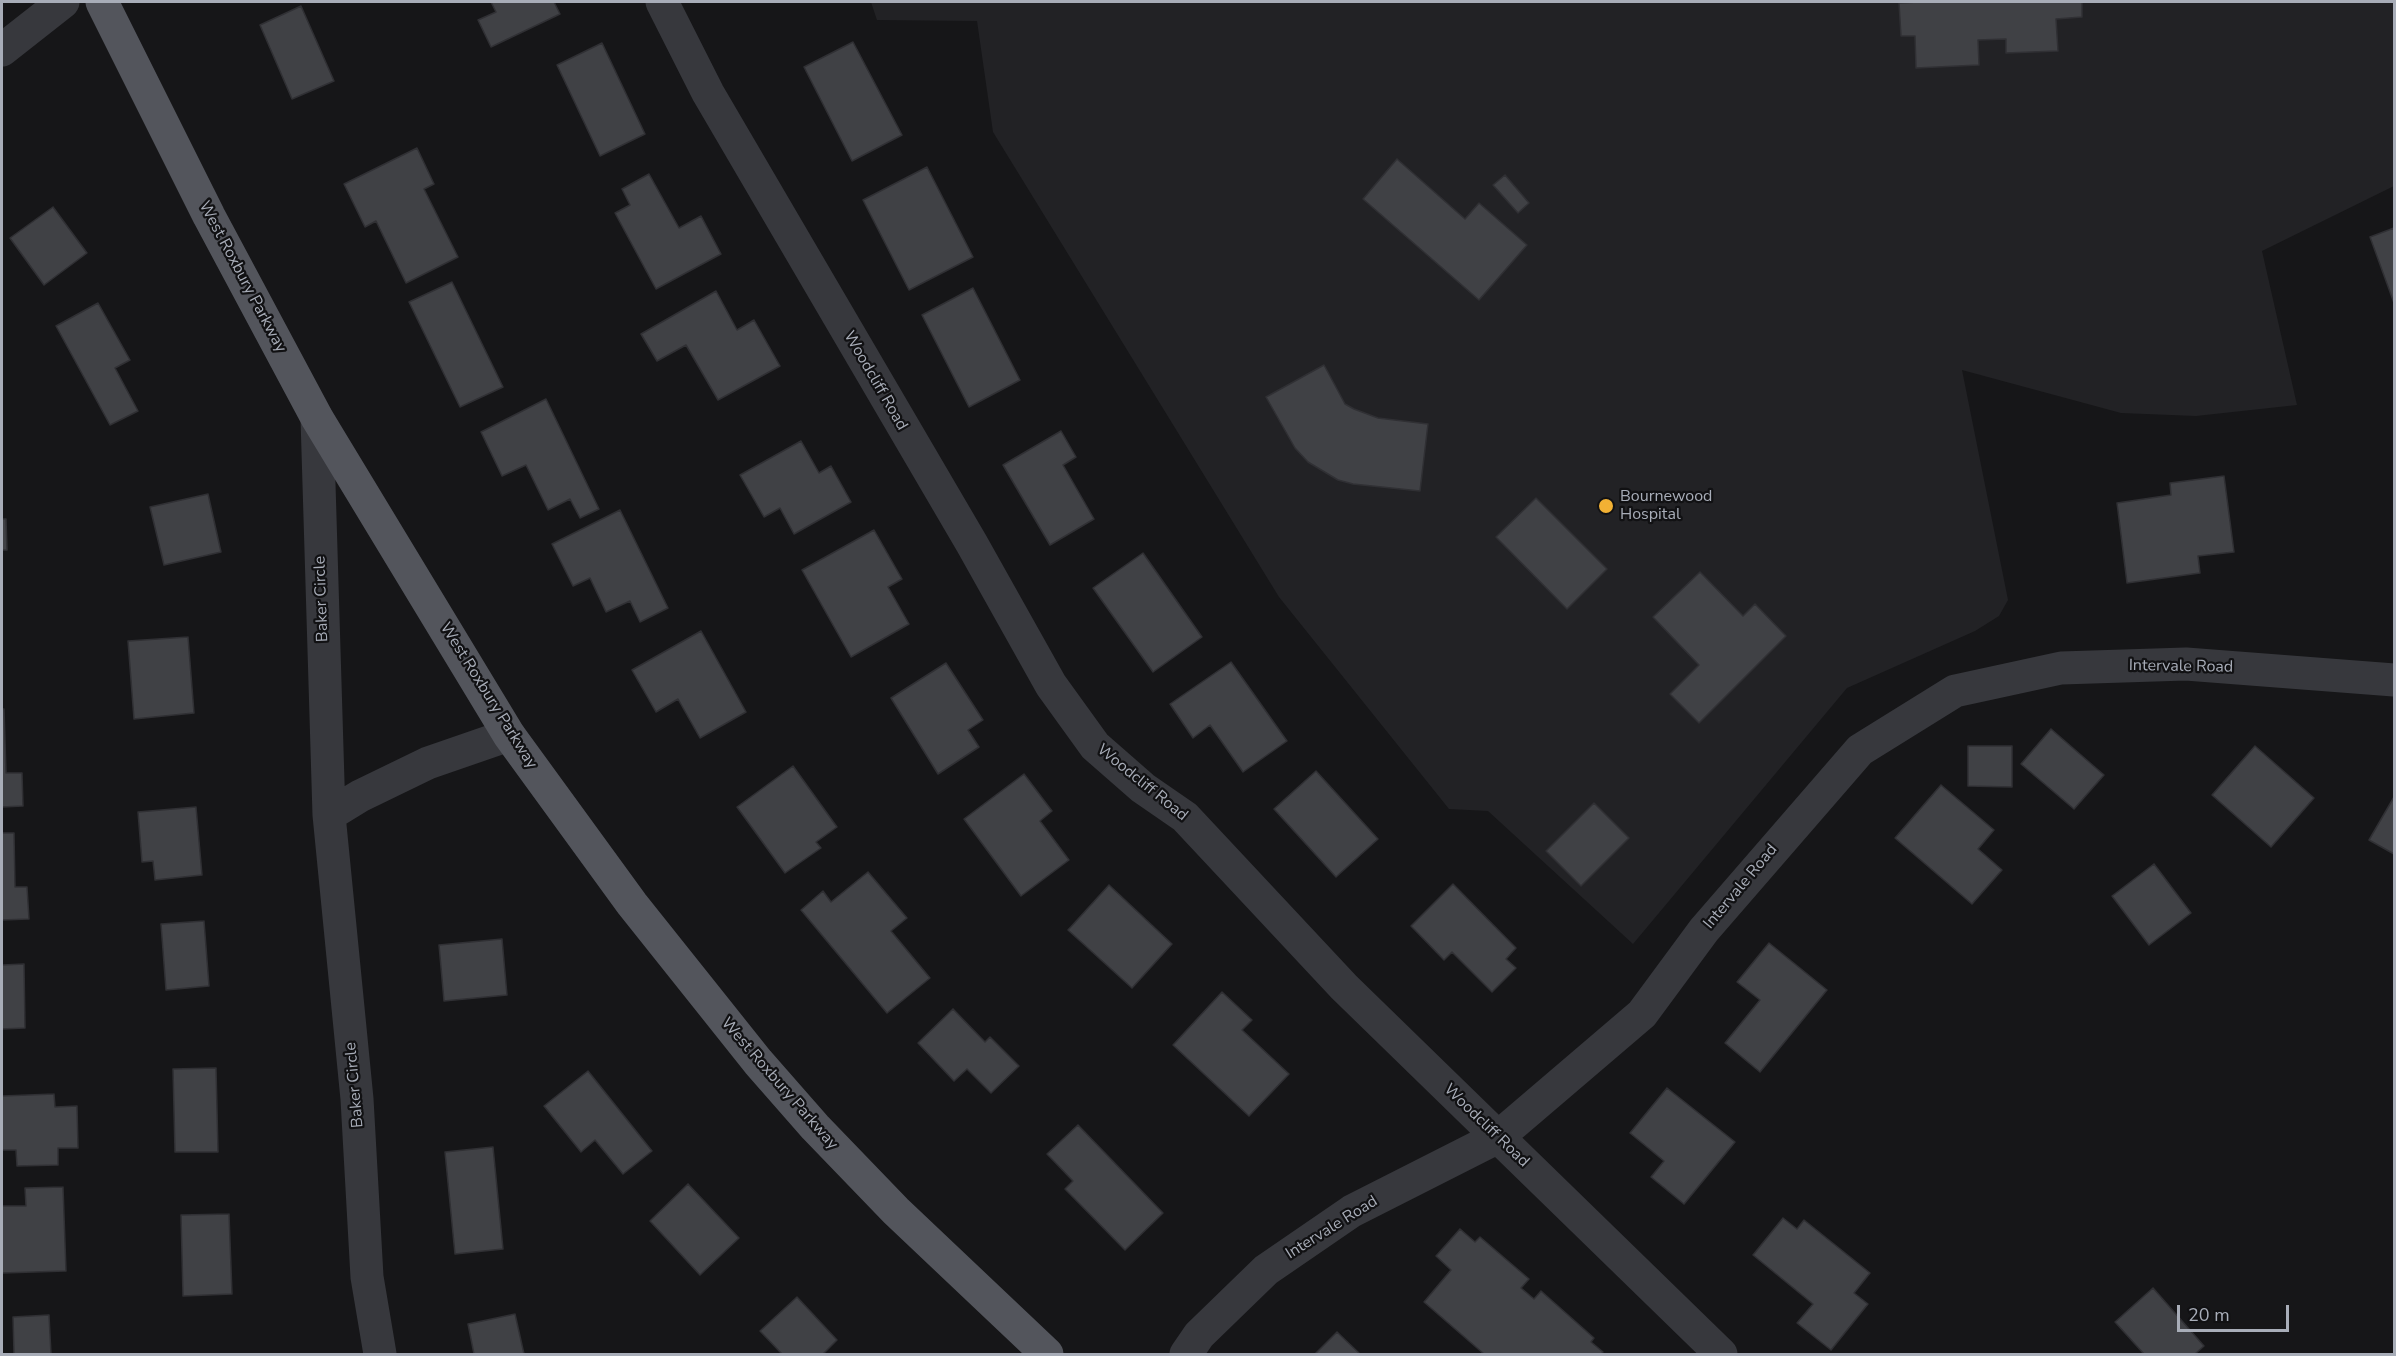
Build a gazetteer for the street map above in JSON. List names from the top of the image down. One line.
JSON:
{"streets":{"main road":["West Roxbury Parkway"],"street":["Woodcliff Road","Baker Circle","Intervale Road"]},"crossings":[["West Roxbury Parkway","Baker Circle"],["Woodcliff Road","Intervale Road"]],"places":["Bournewood Hospital"],"scale_bar":"20 m"}
